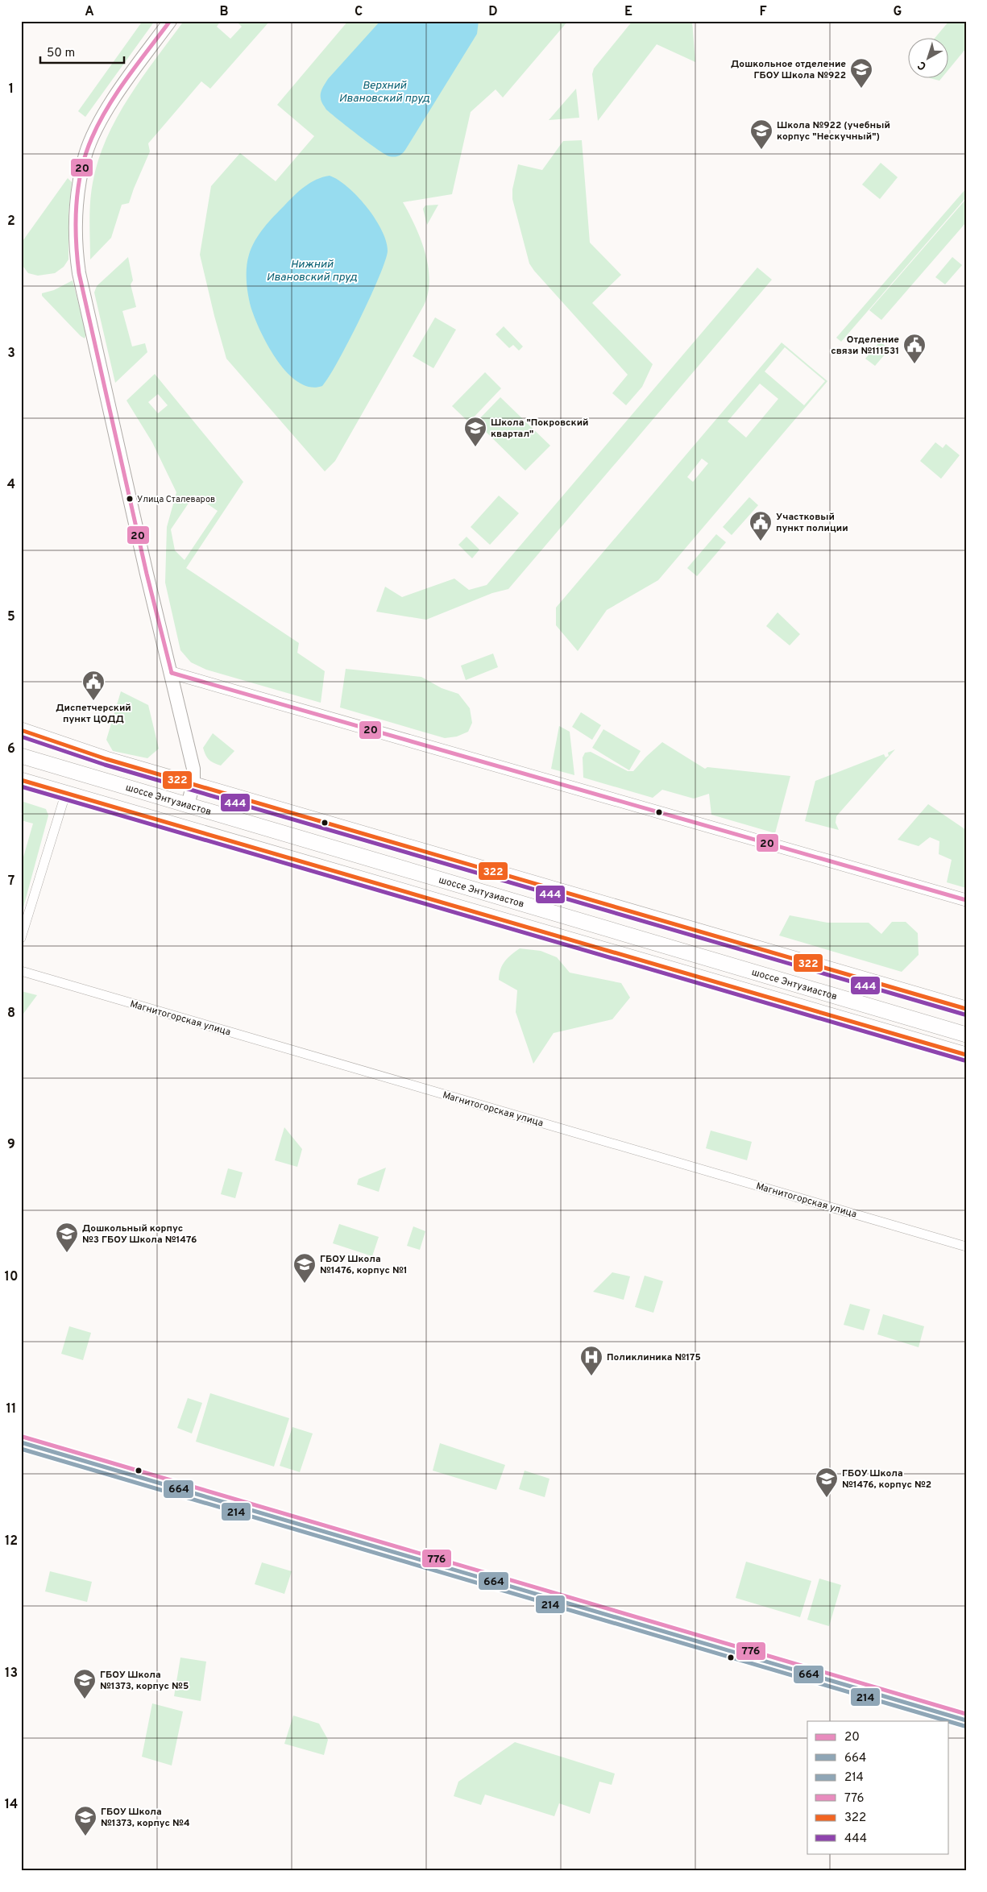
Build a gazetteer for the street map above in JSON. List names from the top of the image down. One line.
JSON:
{"streets":{"main road":["шоссе Энтузиастов"],"street":["Магнитогорская улица"]},"water":["Верхний Ивановский пруд","Нижний Ивановский пруд"],"places":{"school or university":["Дошкольное отделение ГБОУ Школа №922","Школа №922 (учебный корпус \"Нескучный\")","Школа \"Покровский квартал\"","Дошкольный корпус №3 ГБОУ Школа №1476","ГБОУ Школа №1476, корпус №1","ГБОУ Школа №1476, корпус №2","ГБОУ Школа №1373, корпус №5","ГБОУ Школа №1373, корпус №4"],"public building":["Отделение связи №111531","Участковый пункт полиции","Диспетчерский пункт ЦОДД"],"other":["Улица Сталеваров"],"hospital":["Поликлиника №175"]},"lines":["transit line 20","transit line 322","transit line 444","transit line 776","transit line 664","transit line 214"],"legend":["20","664","214","776","322","444"],"scale_bar":"50 m","north":"bottom left","grid":{"columns":["A","B","C","D","E","F","G"],"rows":["1","2","3","4","5","6","7","8","9","10","11","12","13","14"]}}
